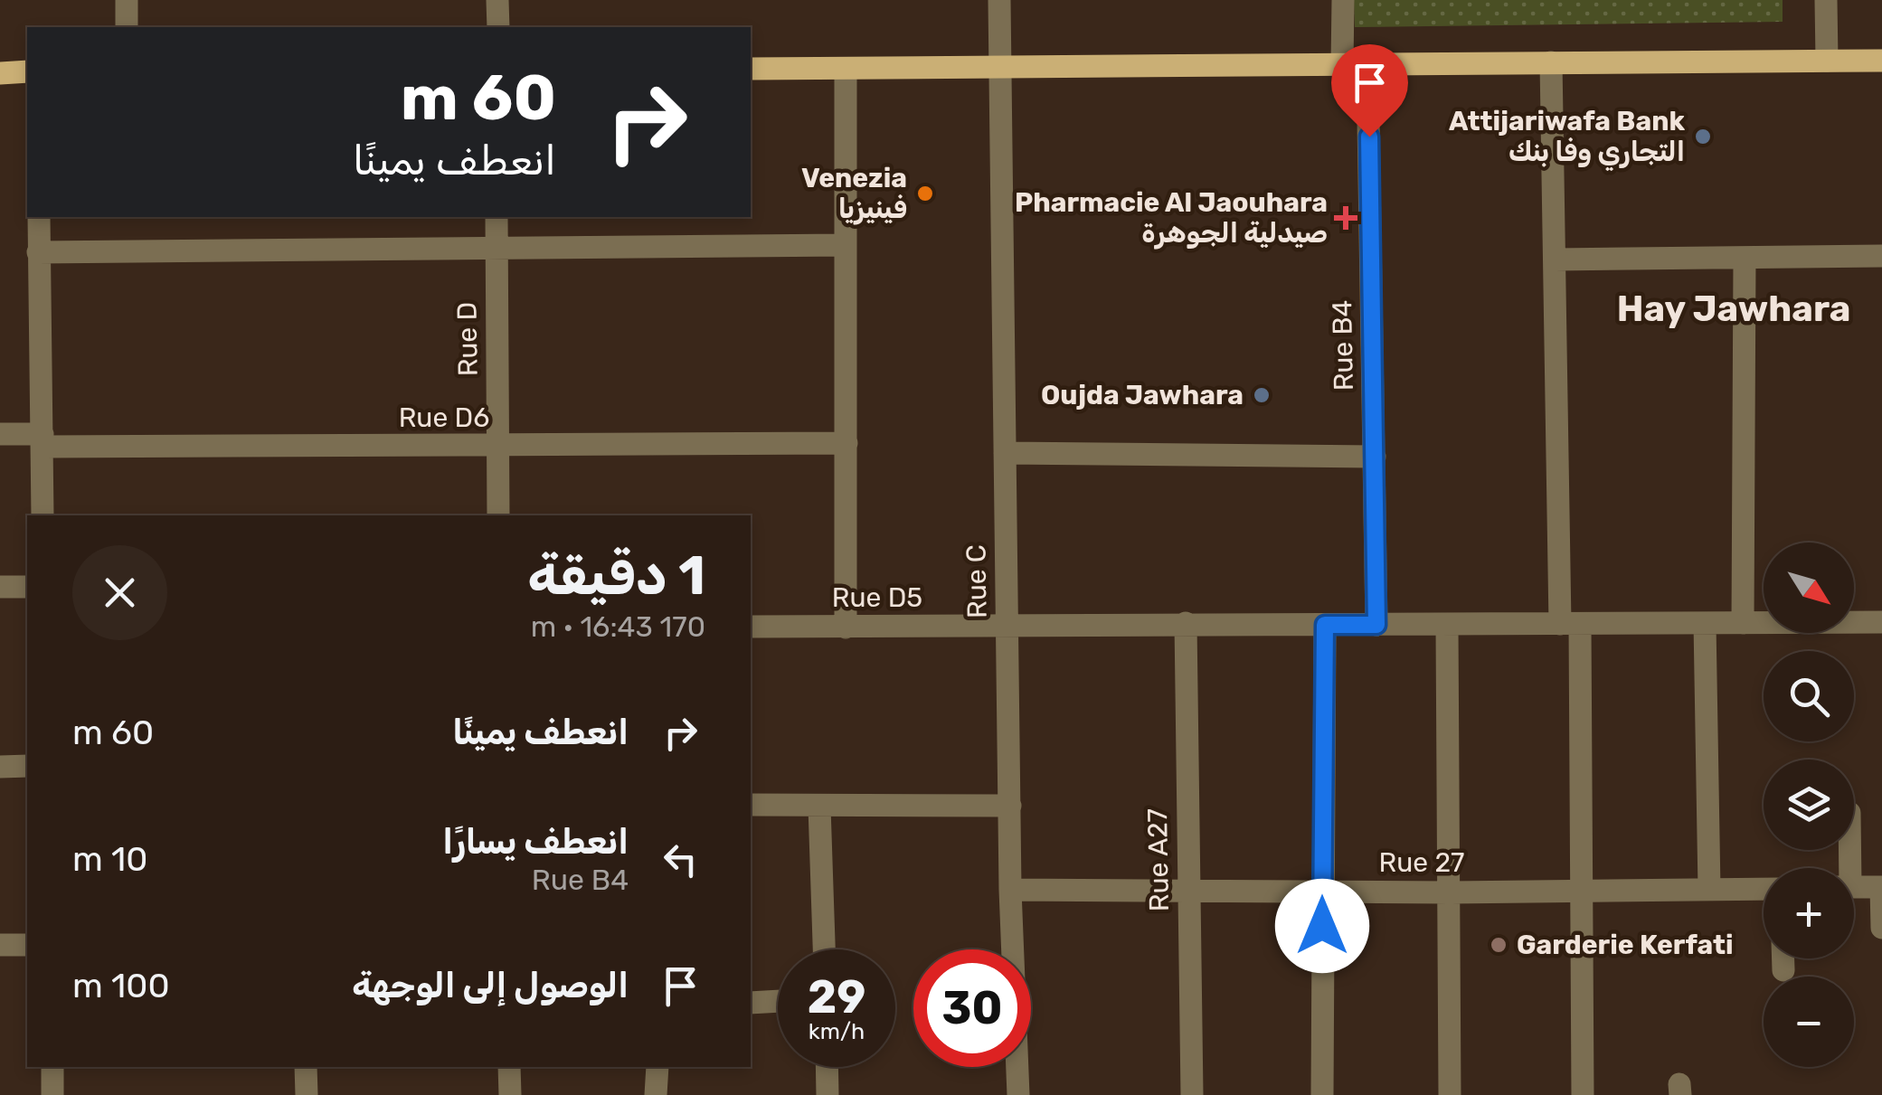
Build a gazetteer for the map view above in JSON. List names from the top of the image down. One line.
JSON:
{"streets":{"street":["Rue D","Rue B4","Rue D6","Rue C","Rue D5","Rue A27","Rue 27"]},"crossings":[["Rue D","Rue D6"],["Rue B4","Rue D5"],["Rue C","Rue D5"],["Rue C","Rue 27"],["Rue D5","Rue A27"],["Rue A27","Rue 27"]],"districts":["Hay Jawhara"],"places":{"other":["Attijariwafa Bank التجاري وفا بنك","Venezia فينيزيا","Oujda Jawhara","Garderie Kerfati"],"health":["Pharmacie Al Jaouhara صيدلية الجوهرة"]},"north":"bottom right","page":{"turn":["60 m","انعطف يمينًا"],"heading":["1 دقيقة","170 m · 16:43"],"map_buttons":["+","−"],"list":[{"name":"انعطف يمينًا","value":"60 m"},{"name":"انعطف يسارًا","note":"Rue B4","value":"10 m"},{"name":"الوصول إلى الوجهة","value":"100 m"}],"speed":"29 km/h","limit":"30"}}
